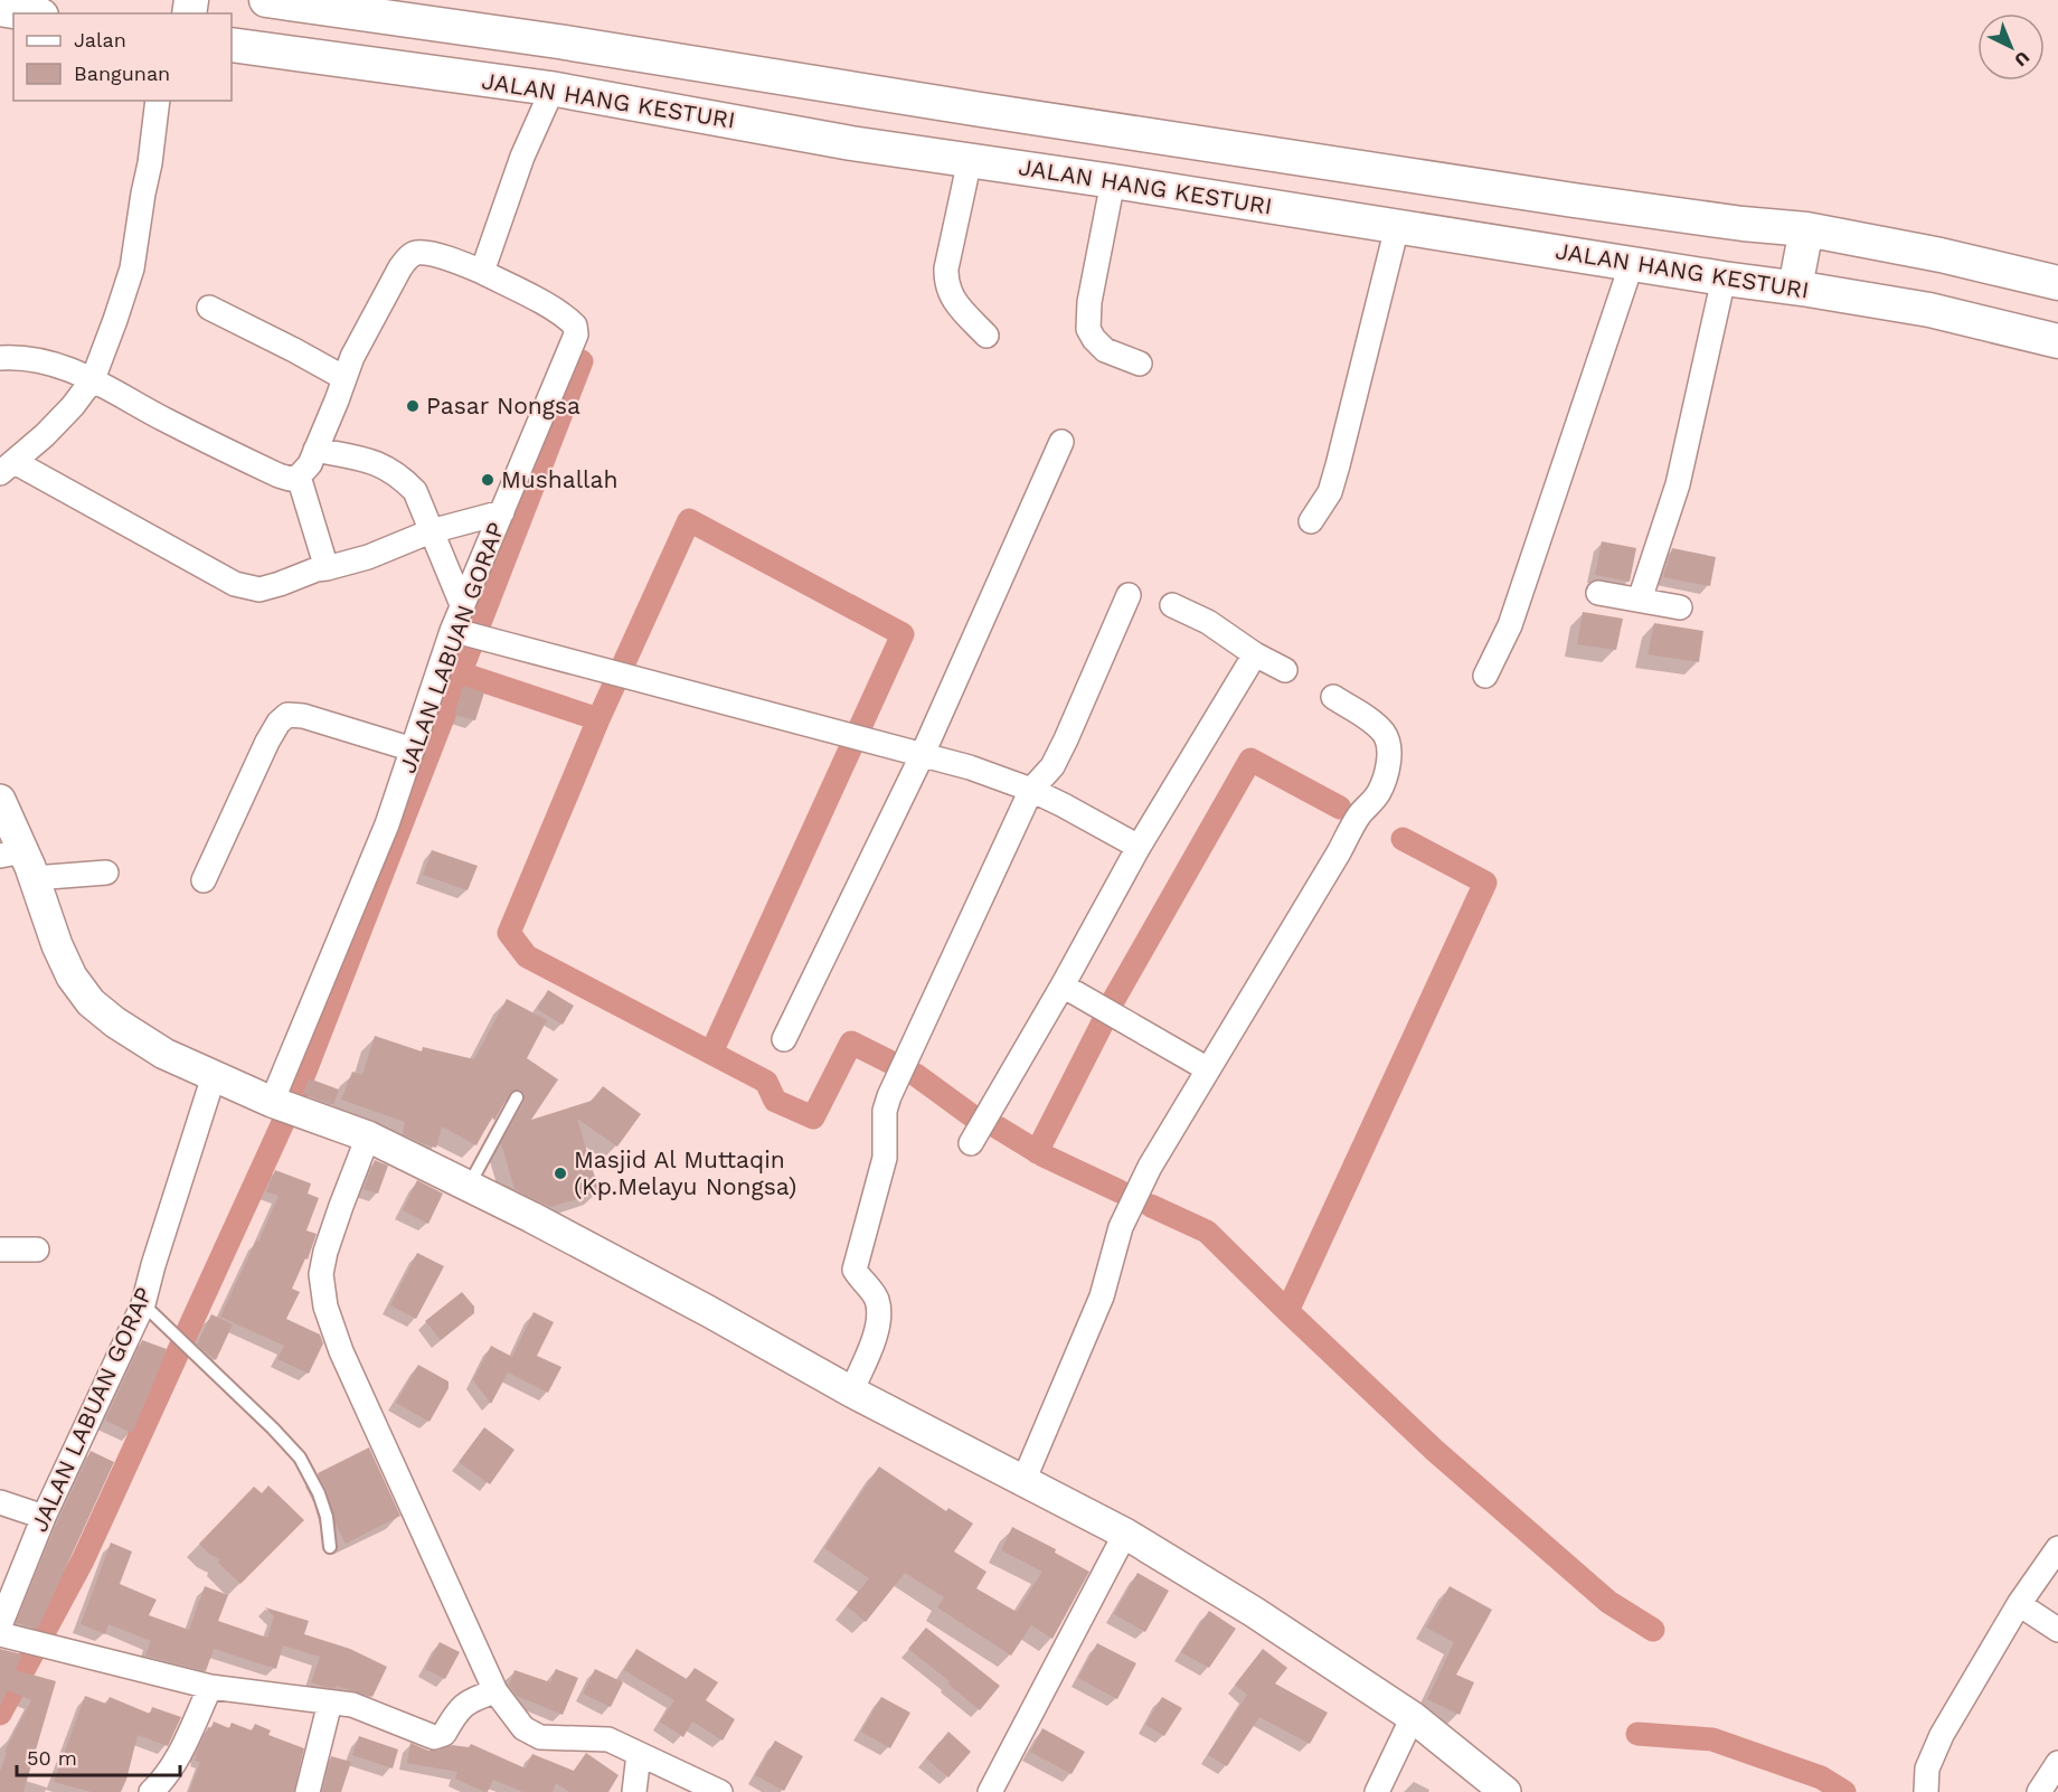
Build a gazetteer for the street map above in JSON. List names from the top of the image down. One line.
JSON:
{"streets":{"main road":["JALAN HANG KESTURI"],"street":["JALAN LABUAN GORAP"]},"places":["Pasar Nongsa","Mushallah","Masjid Al Muttaqin (Kp.Melayu Nongsa)"],"legend":["Jalan","Bangunan"],"scale_bar":"50 m","north":"bottom right"}
